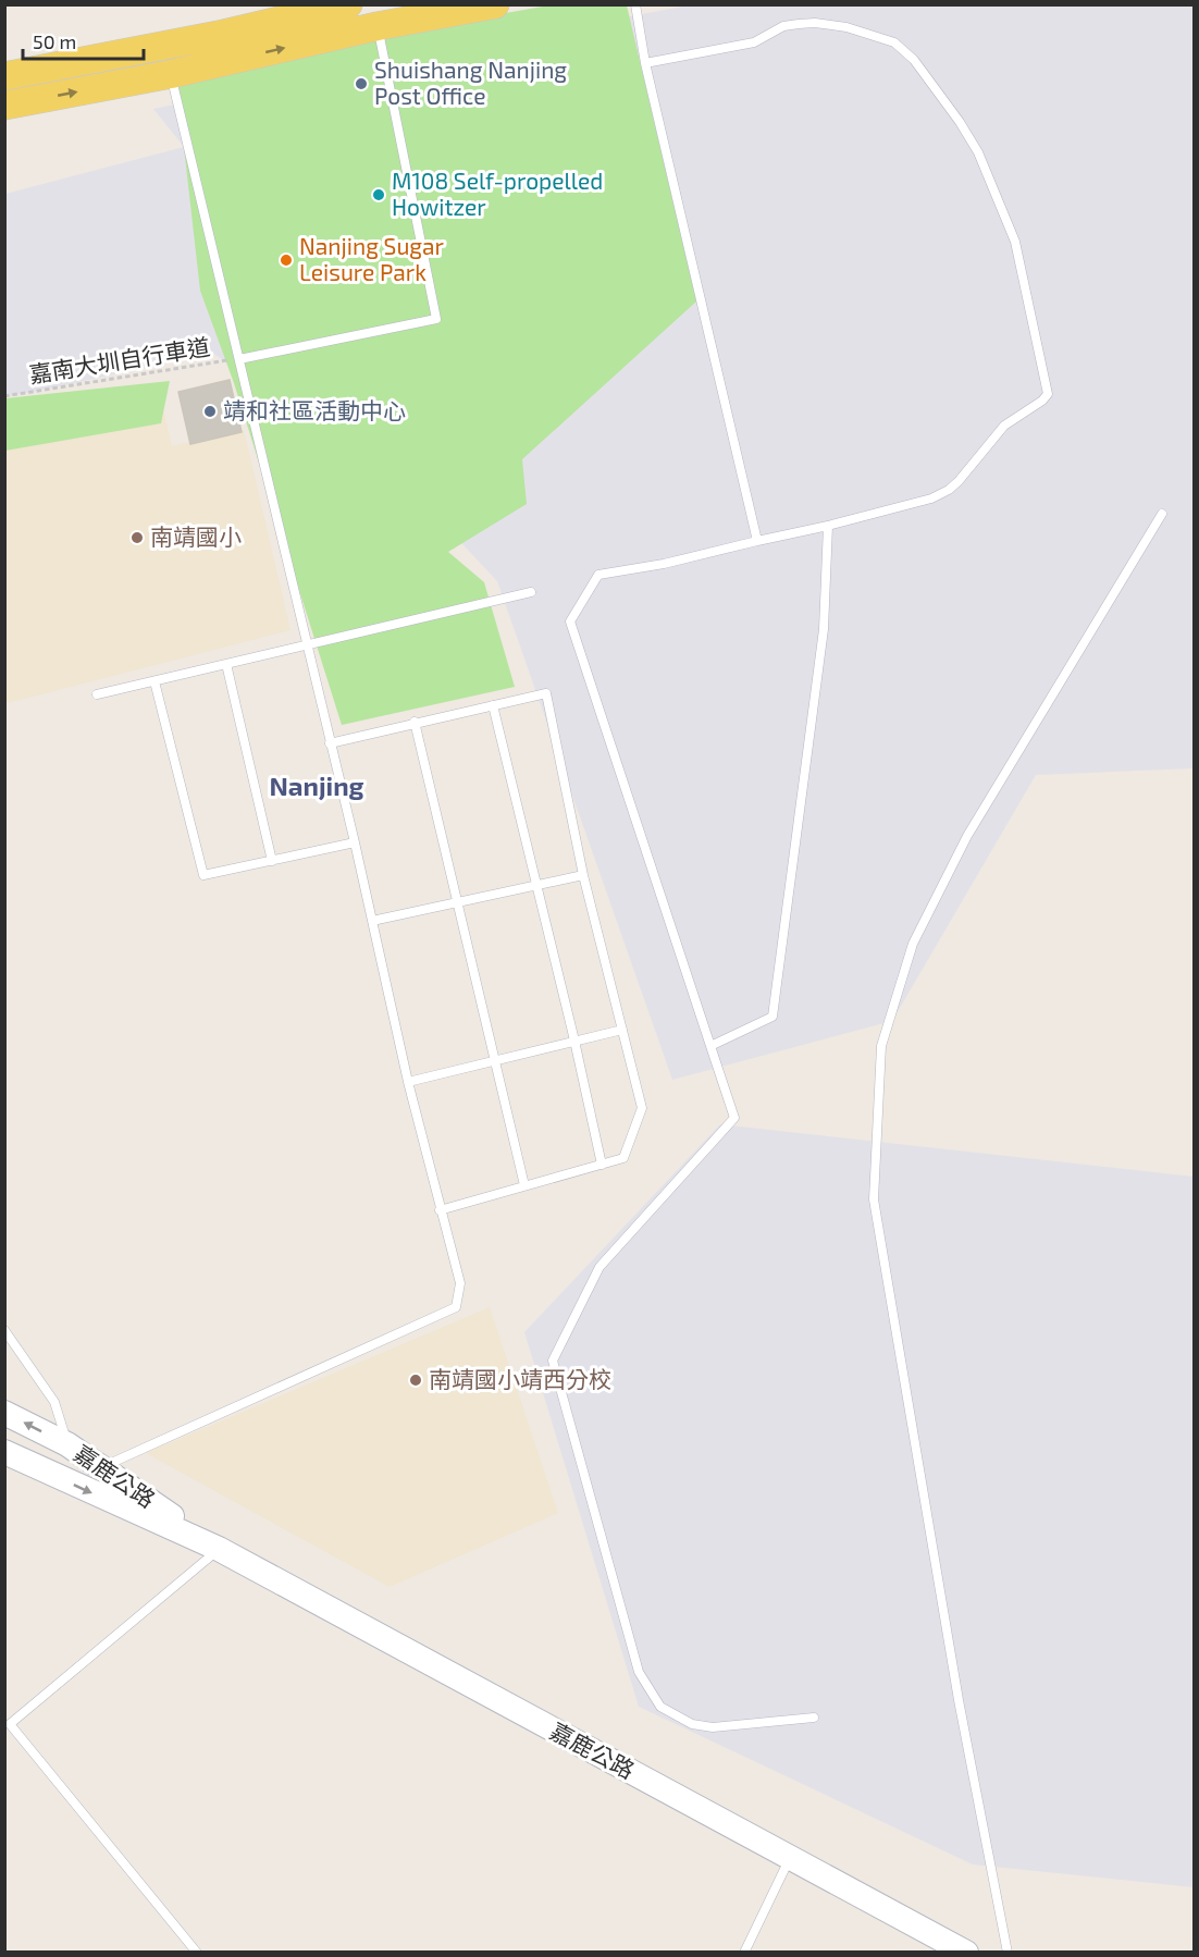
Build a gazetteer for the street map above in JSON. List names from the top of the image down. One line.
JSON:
{"streets":{"main road":["嘉鹿公路"],"path":["嘉南大圳自行車道"]},"districts":["Nanjing"],"places":["Shuishang Nanjing Post Office","M108 Self-propelled Howitzer","Nanjing Sugar Leisure Park","靖和社區活動中心","南靖國小","南靖國小靖西分校"],"scale_bar":"50 m"}
